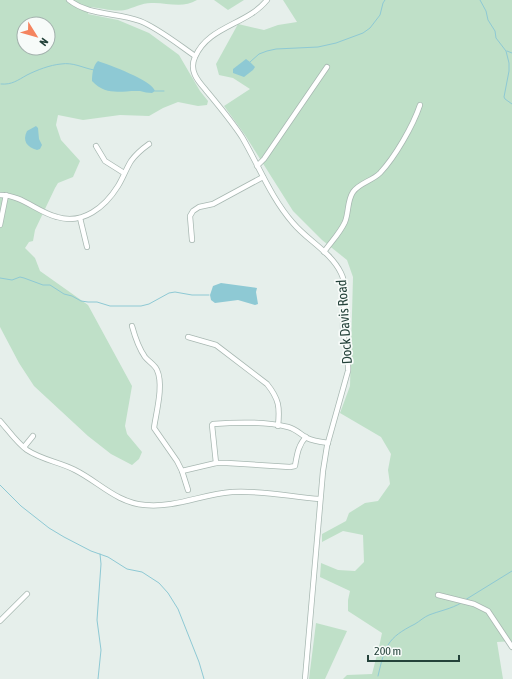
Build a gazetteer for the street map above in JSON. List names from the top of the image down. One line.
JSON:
{"streets":{"street":["Dock Davis Road"]},"scale_bar":"200 m","north":"bottom right"}
